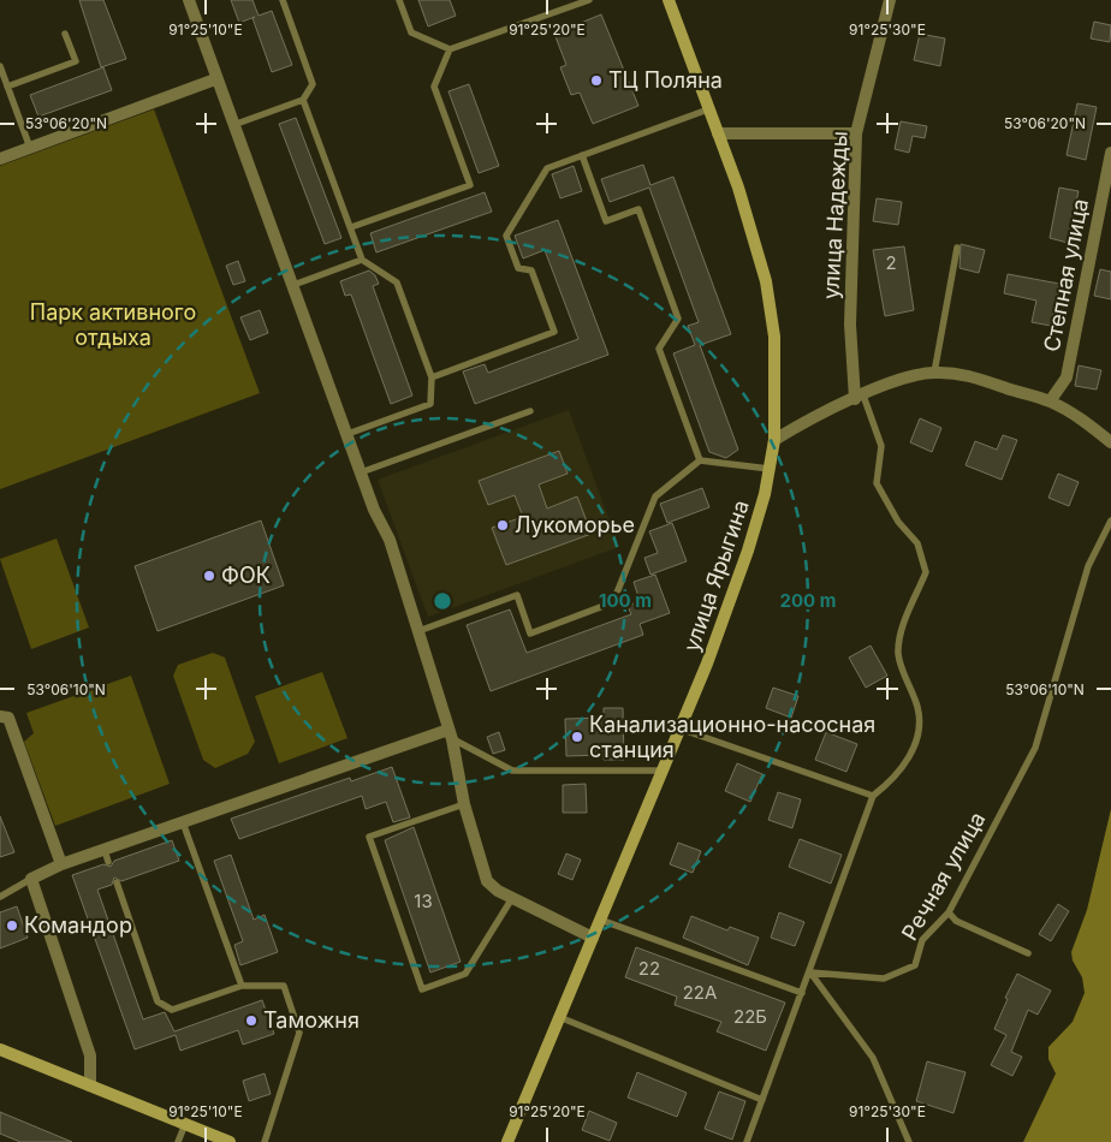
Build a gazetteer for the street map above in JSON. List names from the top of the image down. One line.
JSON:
{"streets":{"street":["улица Надежды","Степная улица","улица Ярыгина"],"lane":["Речная улица"]},"parks":["Парк активного отдыха"],"places":["ТЦ Поляна","Лукоморье","ФОК","Канализационно-насосная станция","Командор","Таможня"],"house_numbers":["2","13","22","22А","22Б"],"coordinates":["91°25'10\"E","91°25'20\"E","91°25'30\"E","53°06'20\"N","53°06'10\"N"],"rings":["100 m","200 m"]}
